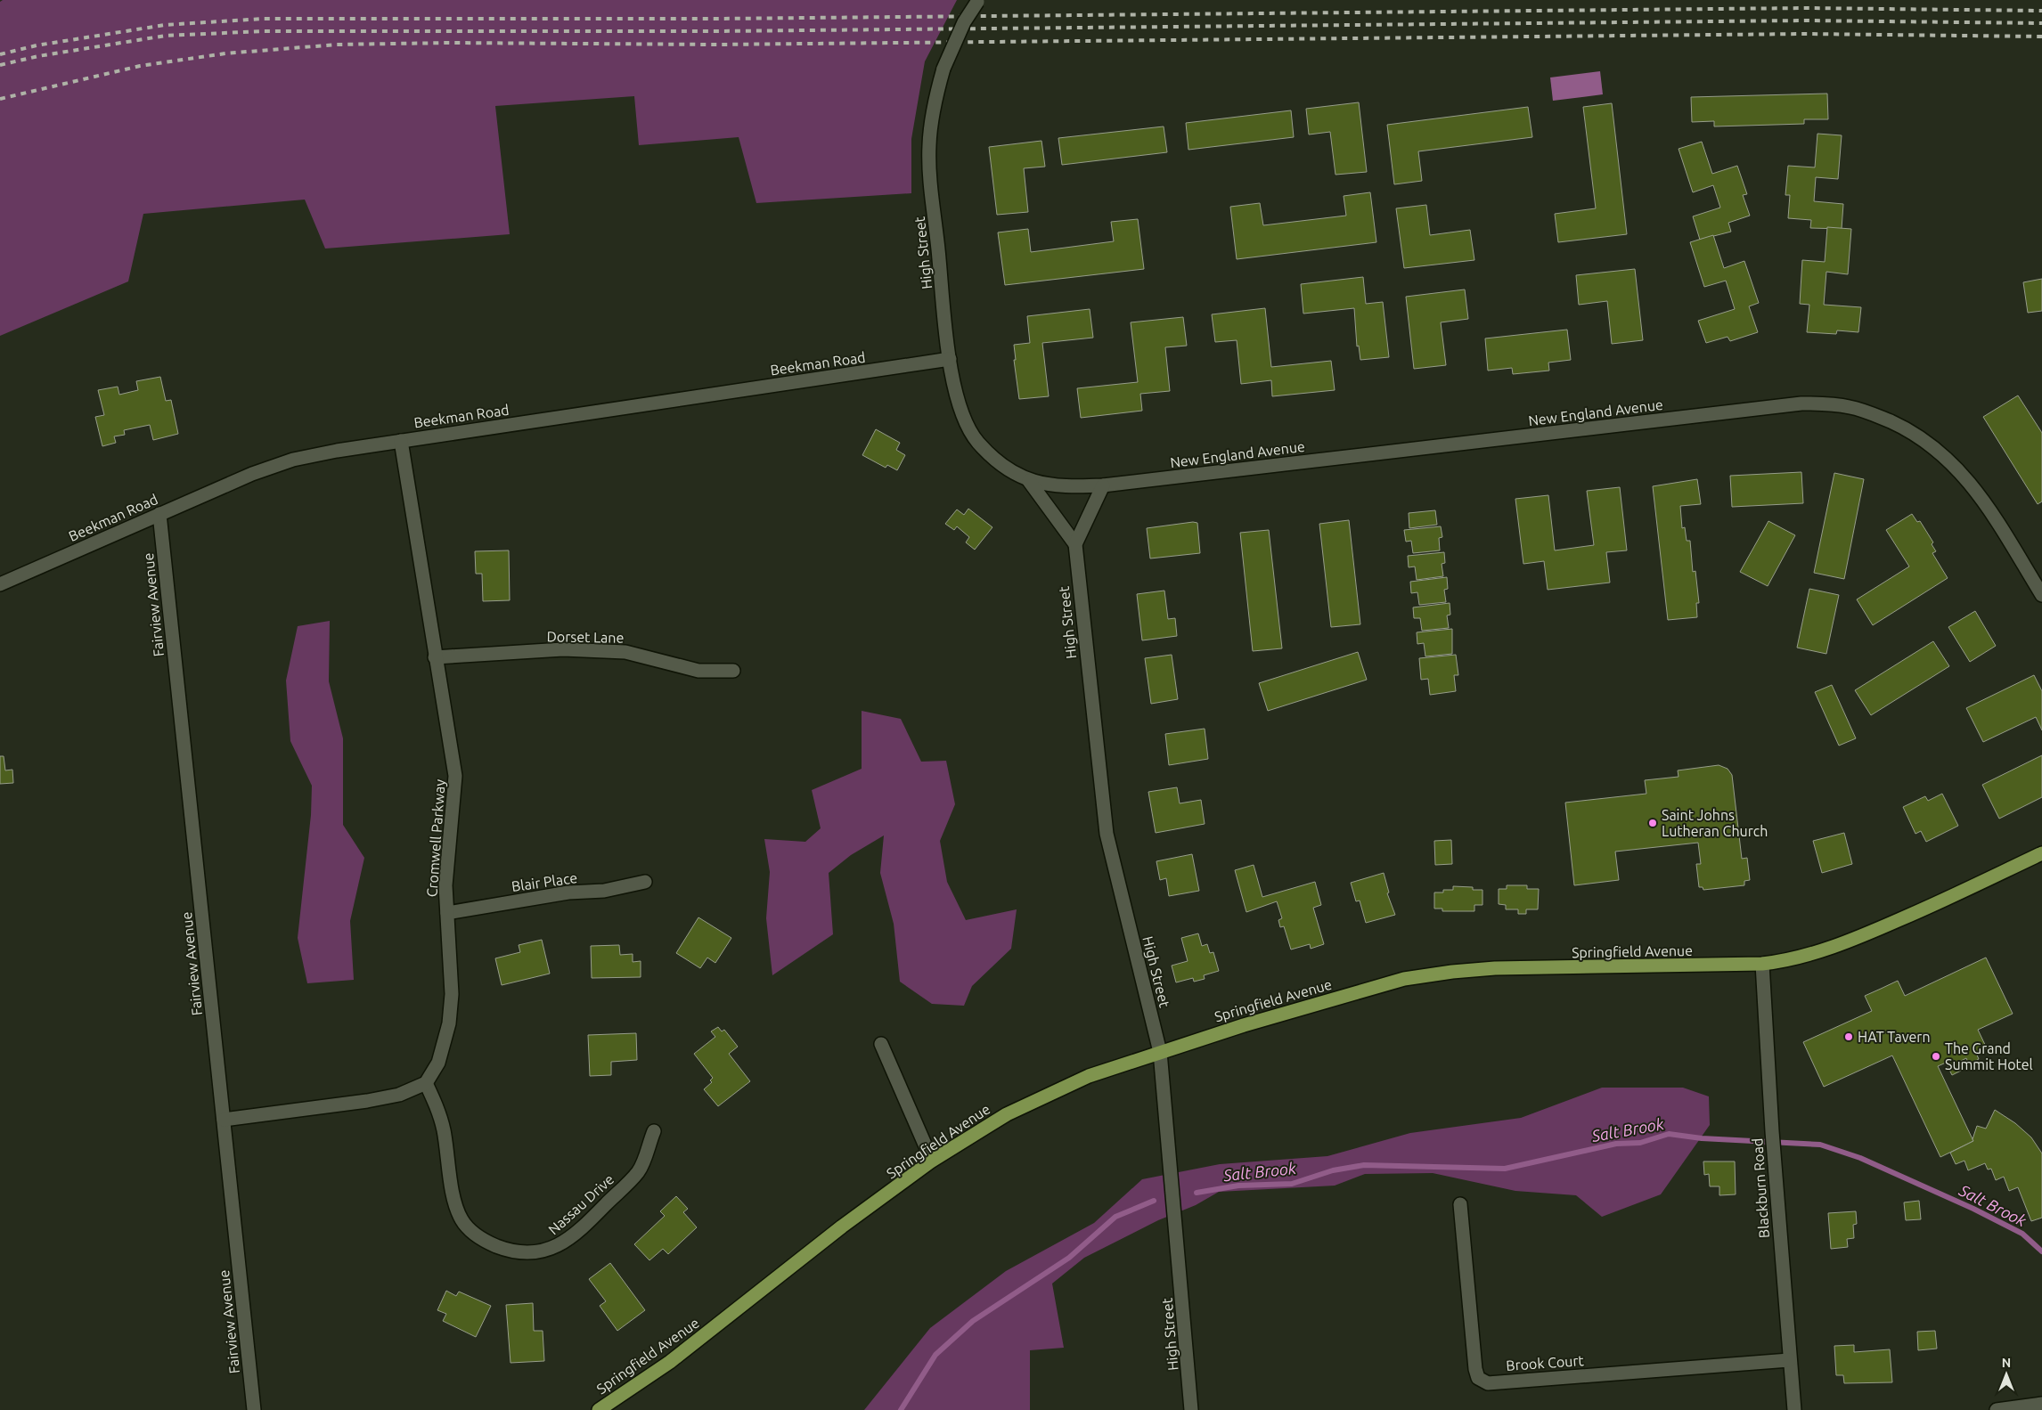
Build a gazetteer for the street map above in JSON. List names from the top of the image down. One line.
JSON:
{"streets":{"main road":["Springfield Avenue"],"street":["High Street","Beekman Road","New England Avenue","Fairview Avenue","Dorset Lane","Cromwell Parkway","Blair Place","Blackburn Road","Nassau Drive","Brook Court"]},"crossings":[["High Street","Beekman Road"],["High Street","New England Avenue"],["High Street","Springfield Avenue"],["Beekman Road","Fairview Avenue"],["Beekman Road","Cromwell Parkway"],["Dorset Lane","Cromwell Parkway"],["Cromwell Parkway","Blair Place"],["Cromwell Parkway","Nassau Drive"],["Springfield Avenue","Blackburn Road"],["Blackburn Road","Brook Court"]],"water":["Salt Brook"],"places":["Saint Johns Lutheran Church","HAT Tavern","The Grand Summit Hotel"],"north":"top"}
